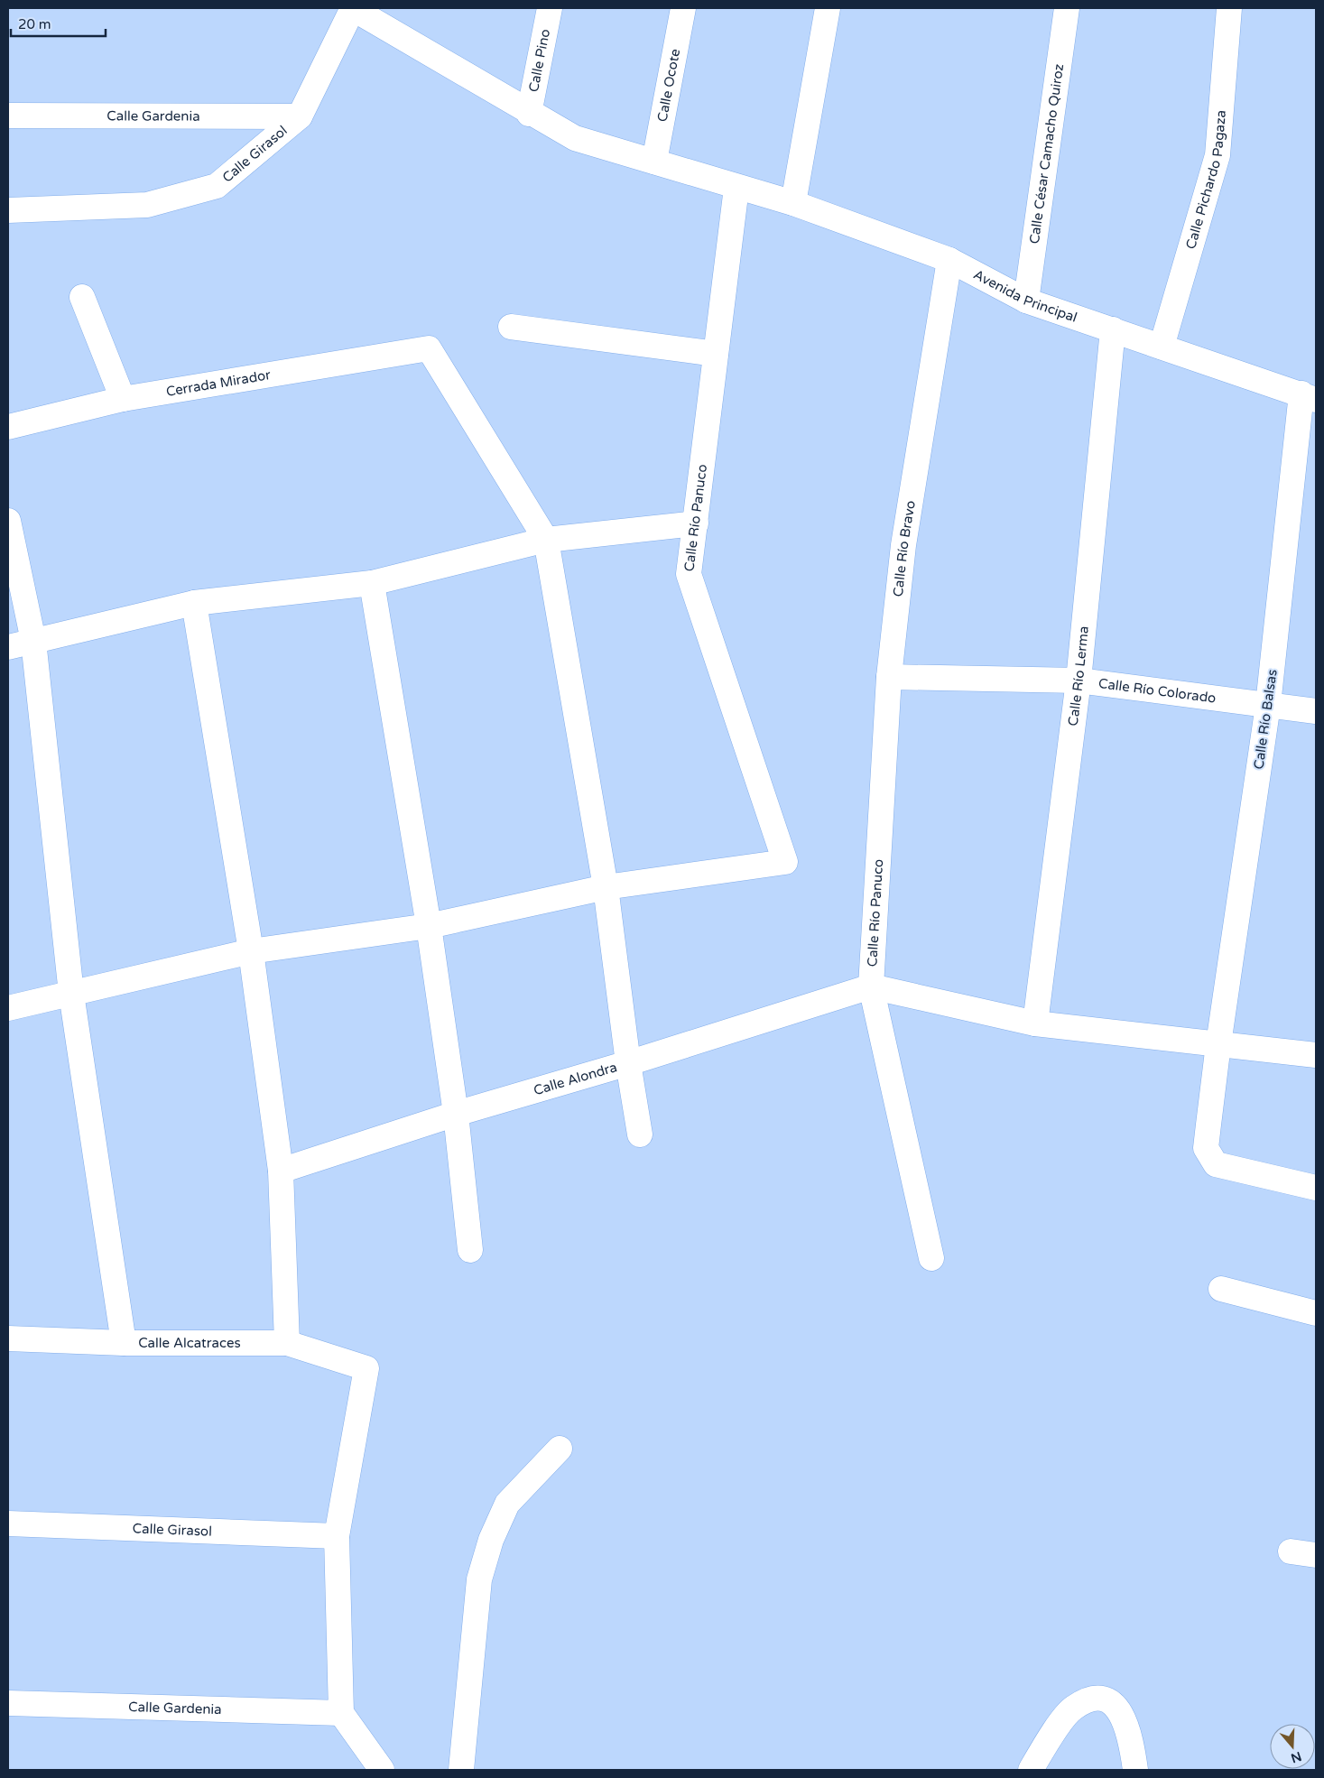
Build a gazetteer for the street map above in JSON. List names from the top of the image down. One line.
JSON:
{"streets":{"street":["Calle Pino","Calle Ocote","Calle Gardenia","Calle Girasol","Calle César Camacho Quiroz","Calle Pichardo Pagaza","Avenida Principal","Cerrada Mirador","Calle Río Panuco","Calle Río Bravo","Calle Río Lerma","Calle Río Colorado","Calle Río Balsas","Calle Alondra","Calle Alcatraces"]},"crossings":[["Calle Pino","Avenida Principal"],["Calle Ocote","Avenida Principal"],["Calle Gardenia","Calle Girasol"],["Calle Girasol","Avenida Principal"],["Calle Girasol","Calle Alcatraces"],["Calle César Camacho Quiroz","Avenida Principal"],["Calle Pichardo Pagaza","Avenida Principal"],["Avenida Principal","Calle Río Panuco"],["Avenida Principal","Calle Río Bravo"],["Avenida Principal","Calle Río Lerma"],["Avenida Principal","Calle Río Balsas"],["Calle Río Panuco","Calle Río Bravo"],["Calle Río Panuco","Calle Alondra"],["Calle Río Bravo","Calle Río Colorado"],["Calle Río Lerma","Calle Río Colorado"],["Calle Río Colorado","Calle Río Balsas"]],"scale_bar":"20 m","north":"bottom"}
